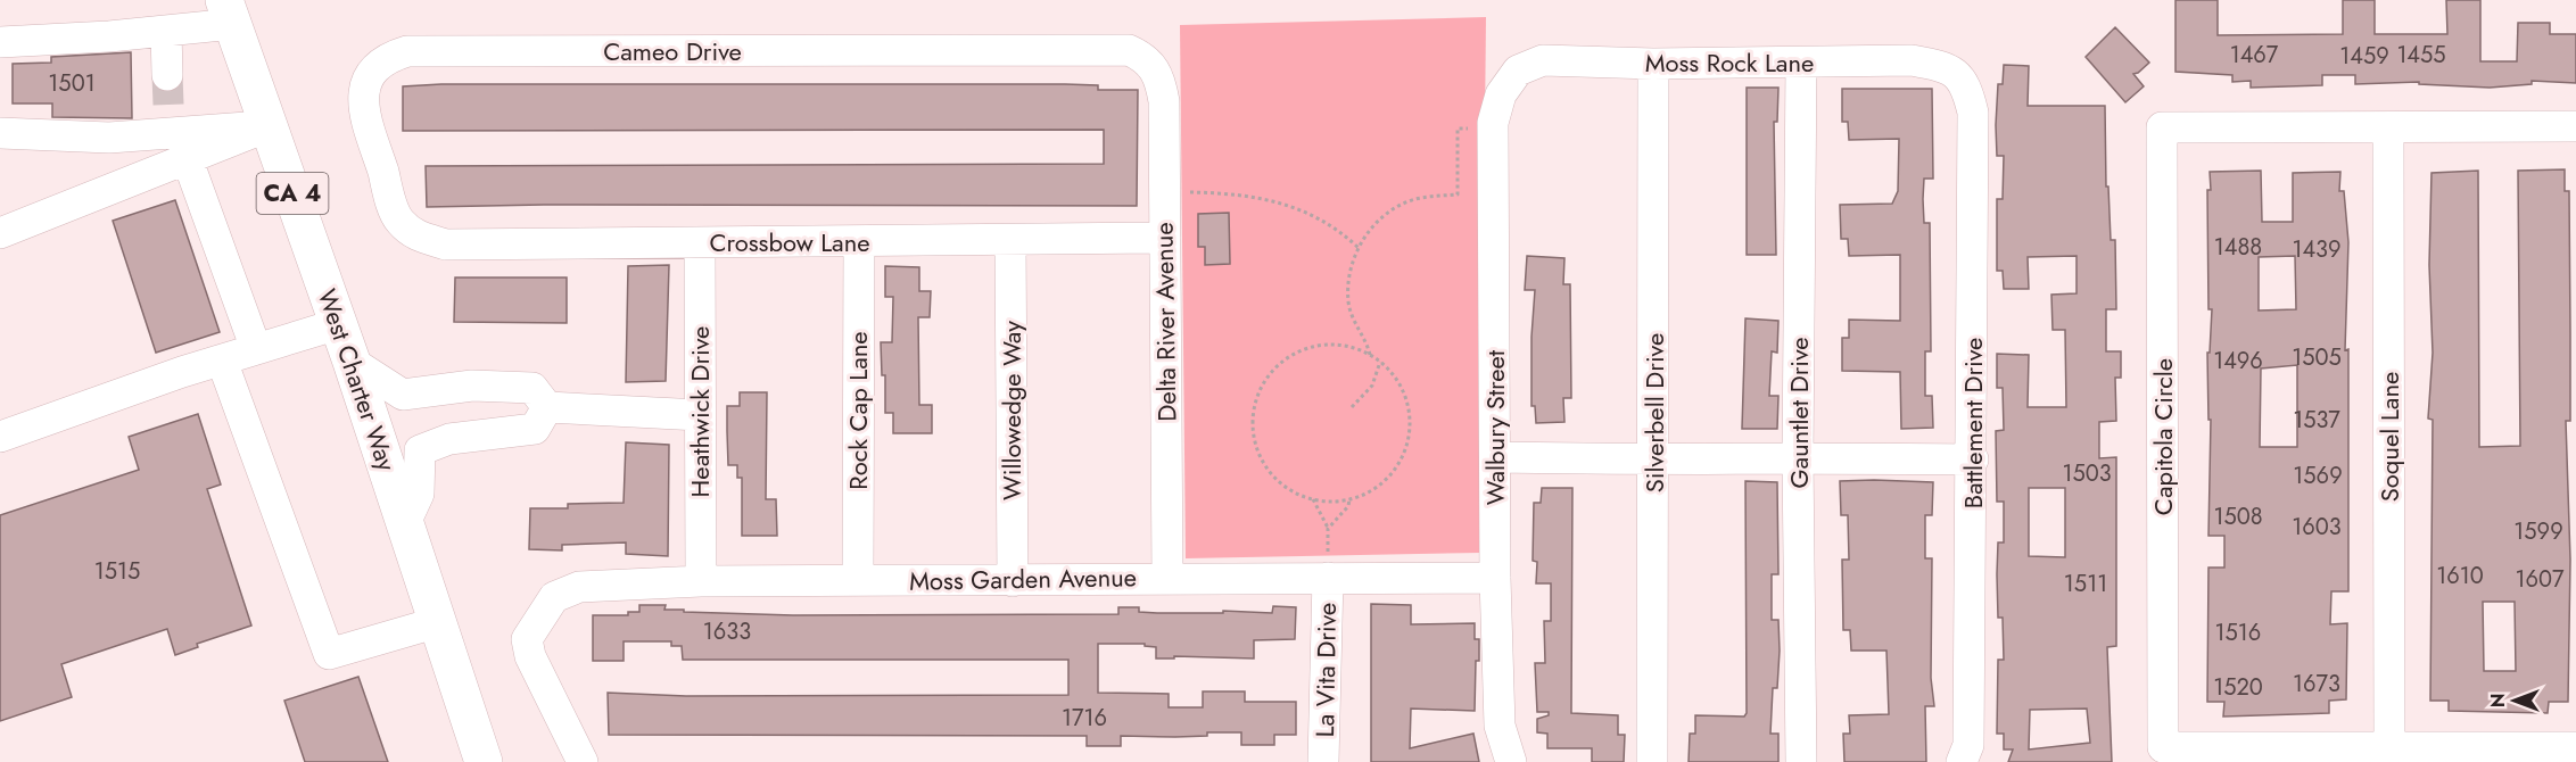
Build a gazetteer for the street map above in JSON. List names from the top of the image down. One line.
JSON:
{"streets":{"highway":["CA 4","West Charter Way"],"street":["Cameo Drive","Moss Rock Lane","Crossbow Lane","Delta River Avenue","Rock Cap Lane","Willowedge Way","Heathwick Drive","Silverbell Drive","Gauntlet Drive","Battlement Drive","Walbury Street","Capitola Circle","Soquel Lane","Moss Garden Avenue","La Vita Drive"]},"crossings":[["Cameo Drive","Crossbow Lane"],["Cameo Drive","Delta River Avenue"],["Moss Rock Lane","Silverbell Drive"],["Moss Rock Lane","Gauntlet Drive"],["Moss Rock Lane","Battlement Drive"],["Moss Rock Lane","Walbury Street"],["Crossbow Lane","Delta River Avenue"],["Crossbow Lane","Rock Cap Lane"],["Crossbow Lane","Willowedge Way"],["Crossbow Lane","Heathwick Drive"],["Delta River Avenue","Moss Garden Avenue"],["Rock Cap Lane","Moss Garden Avenue"],["Willowedge Way","Moss Garden Avenue"],["Heathwick Drive","Moss Garden Avenue"],["Walbury Street","Moss Garden Avenue"],["Capitola Circle","Soquel Lane"],["Moss Garden Avenue","La Vita Drive"]],"house_numbers":["1467","1455","1459","1501","1488","1439","1505","1496","1537","1503","1569","1508","1603","1599","1515","1610","1607","1511","1633","1516","1673","1520","1716"],"north":"left"}
